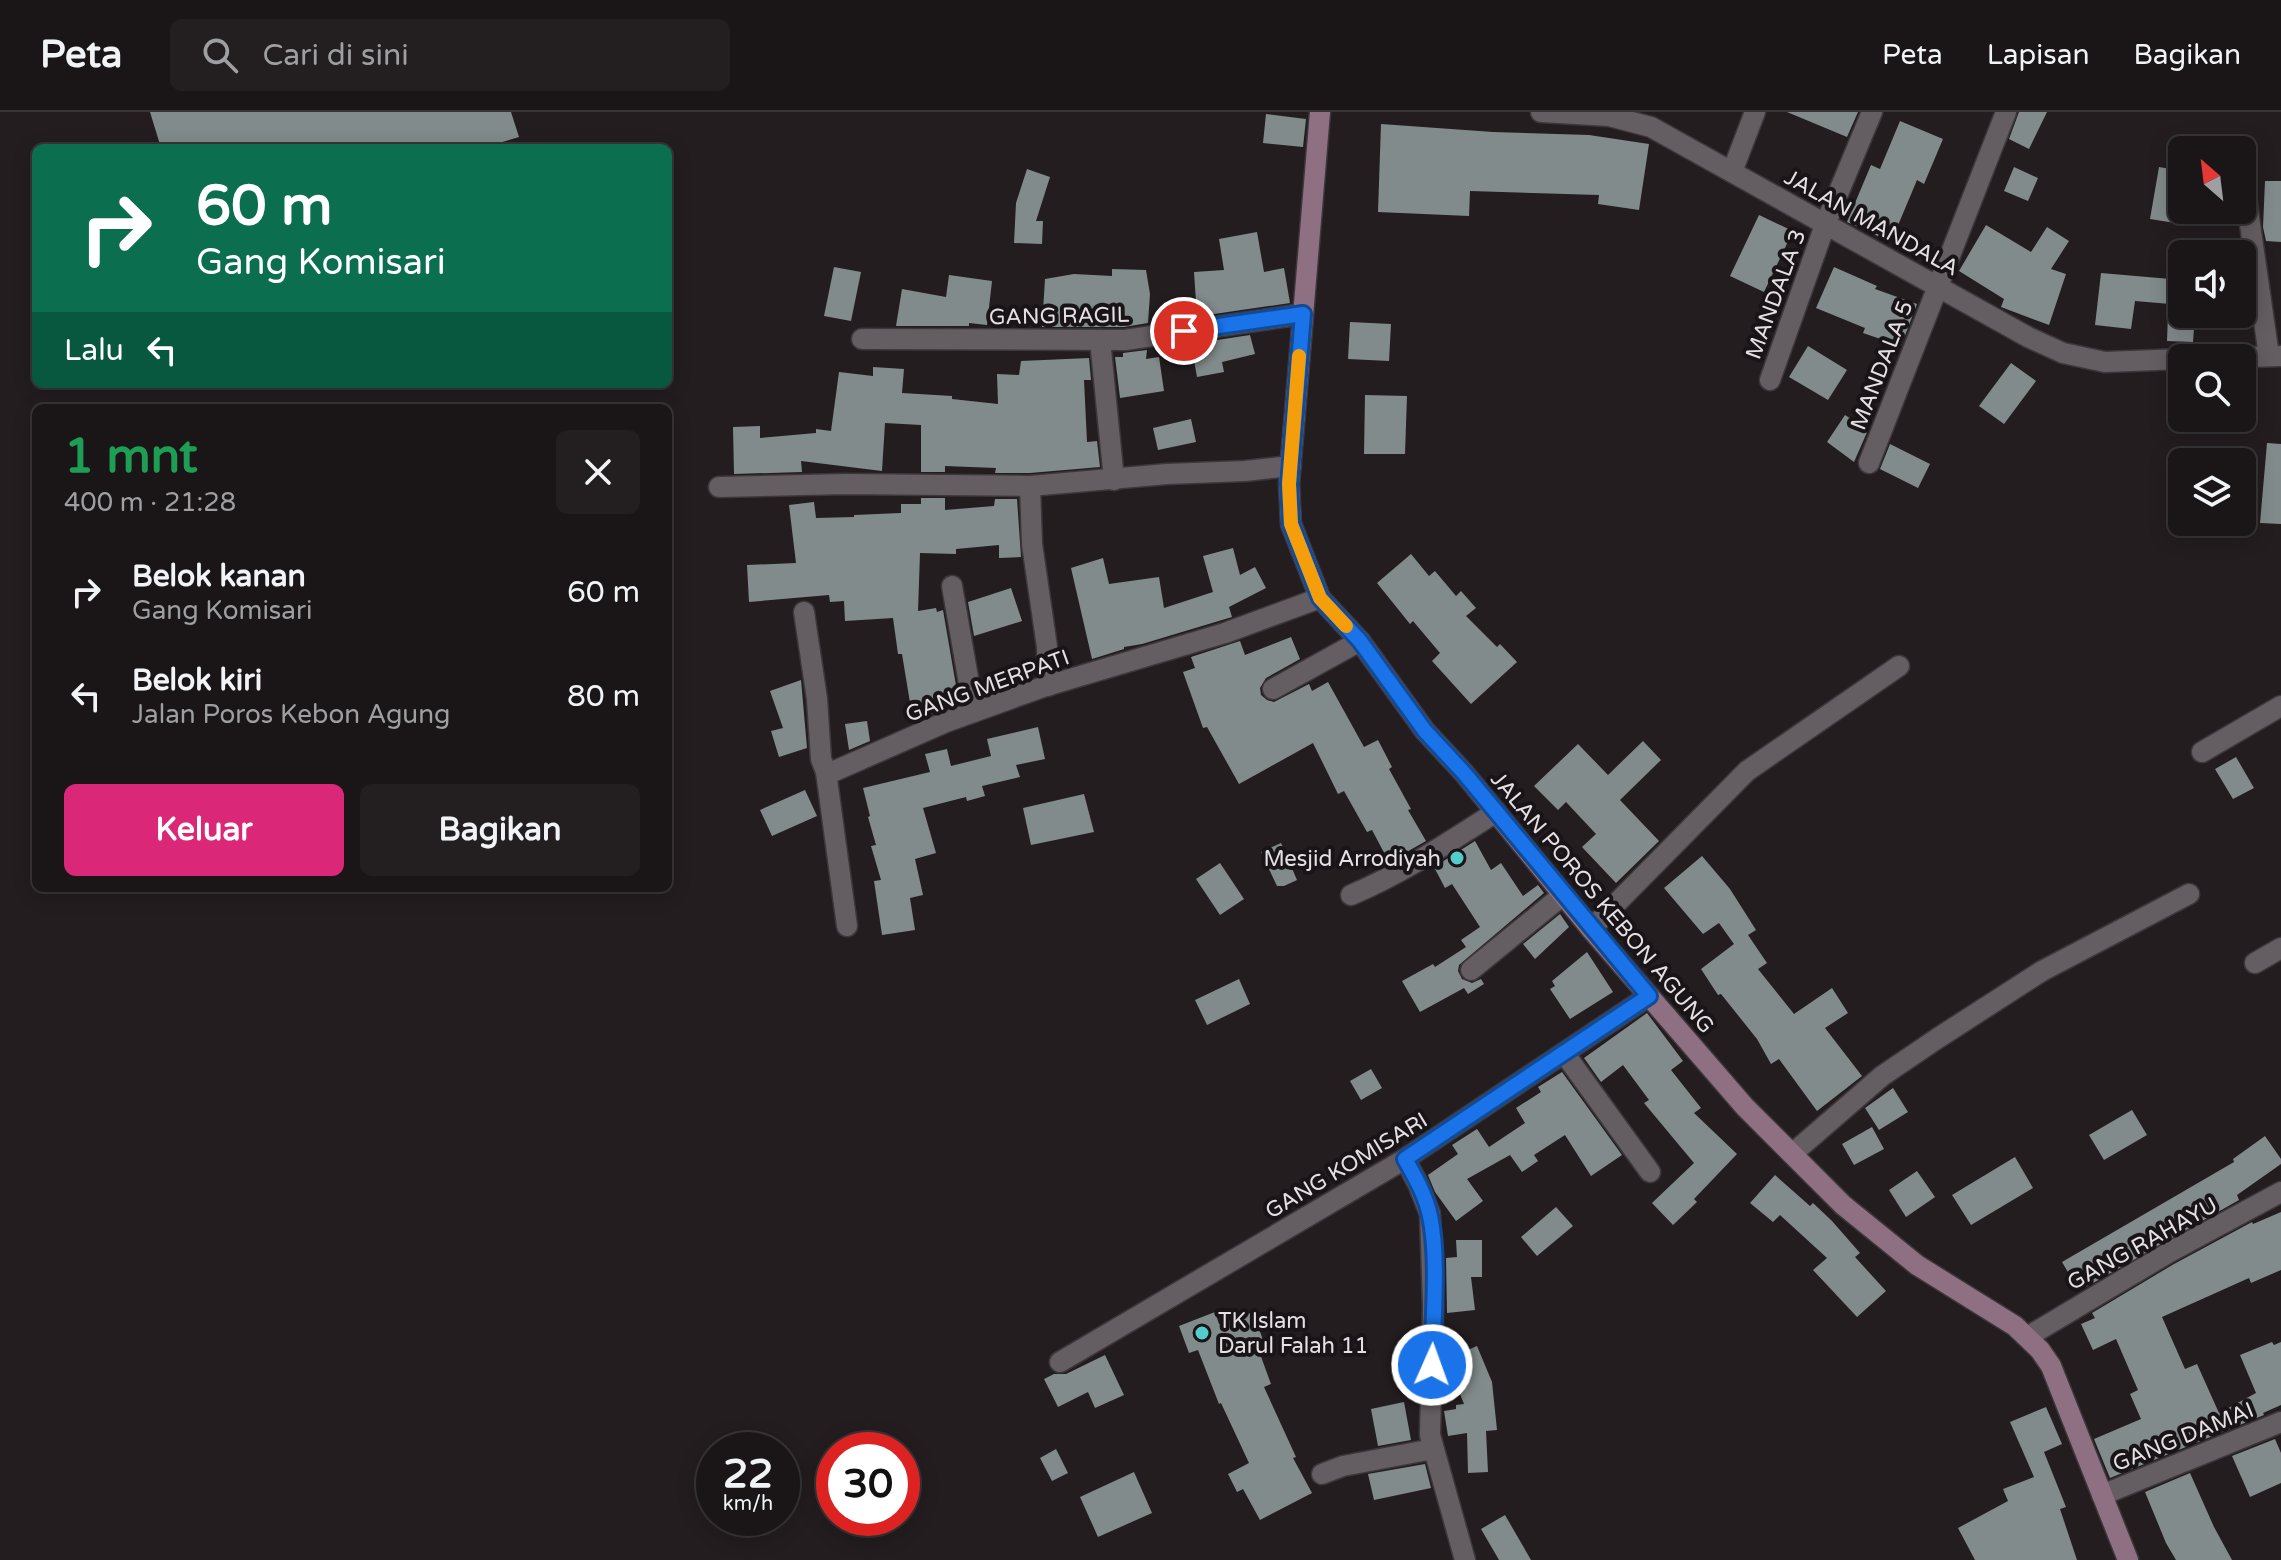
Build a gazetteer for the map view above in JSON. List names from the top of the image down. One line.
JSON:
{"streets":{"main road":["JALAN POROS KEBON AGUNG"],"street":["JALAN MANDALA","MANDALA 3","GANG RAGIL","MANDALA 5","GANG MERPATI","GANG KOMISARI","GANG RAHAYU","GANG DAMAI"]},"crossings":[["JALAN MANDALA","MANDALA 3"],["JALAN MANDALA","MANDALA 5"],["GANG RAGIL","JALAN POROS KEBON AGUNG"],["GANG MERPATI","JALAN POROS KEBON AGUNG"],["JALAN POROS KEBON AGUNG","GANG KOMISARI"],["JALAN POROS KEBON AGUNG","GANG RAHAYU"],["JALAN POROS KEBON AGUNG","GANG DAMAI"]],"places":["Mesjid Arrodiyah","TK Islam Darul Falah 11"],"north":"top left","page":{"header":"Peta","search":"Cari di sini","nav":["Peta","Lapisan","Bagikan"],"turn":["60 m","Gang Komisari"],"then":"Lalu","heading":["1 mnt","400 m · 21:28"],"list":[{"name":"Belok kanan","note":"Gang Komisari","value":"60 m"},{"name":"Belok kiri","note":"Jalan Poros Kebon Agung","value":"80 m"}],"buttons":["Keluar","Bagikan"],"speed":"22 km/h","limit":"30"}}
